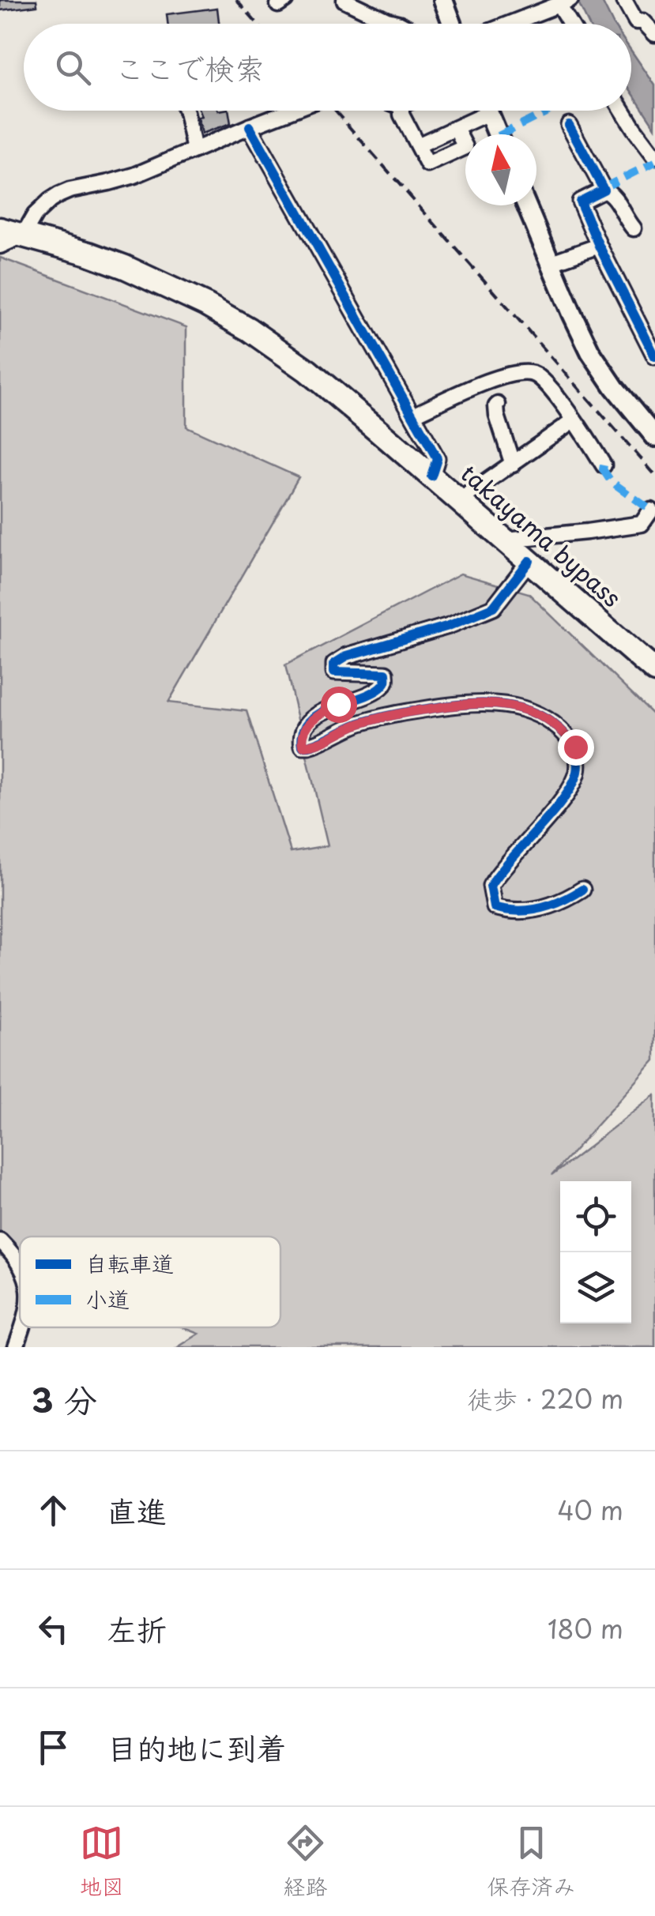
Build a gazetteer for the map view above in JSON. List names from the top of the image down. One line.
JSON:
{"streets":{"highway":["takayama bypass"]},"legend":["自転車道","小道"],"north":"top","page":{"search":"ここで検索","heading":["3 分","徒歩 · 220 m"],"list":[["直進","40 m"],["左折","180 m"],"目的地に到着"],"nav":["地図","経路","保存済み"]}}
